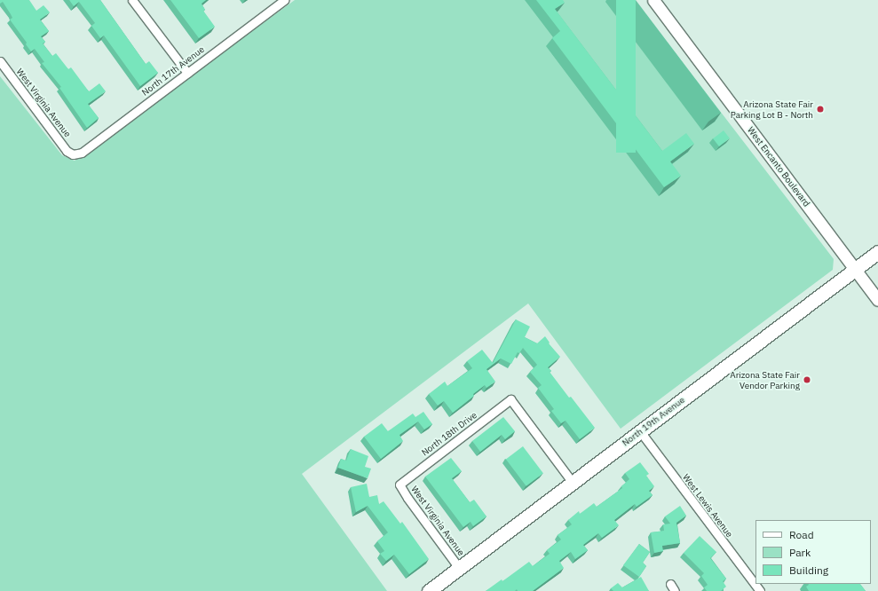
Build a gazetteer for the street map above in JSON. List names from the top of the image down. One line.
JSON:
{"streets":{"main road":["North 19th Avenue"],"street":["North 17th Avenue","West Virginia Avenue","West Encanto Boulevard","North 18th Drive","West Lewis Avenue"]},"crossings":[["North 17th Avenue","West Virginia Avenue"],["West Virginia Avenue","North 19th Avenue"],["West Virginia Avenue","North 18th Drive"],["West Encanto Boulevard","North 19th Avenue"],["North 19th Avenue","North 18th Drive"],["North 19th Avenue","West Lewis Avenue"]],"places":["Arizona State Fair Parking Lot B - North","Arizona State Fair Vendor Parking"],"legend":["Road","Park","Building"]}
